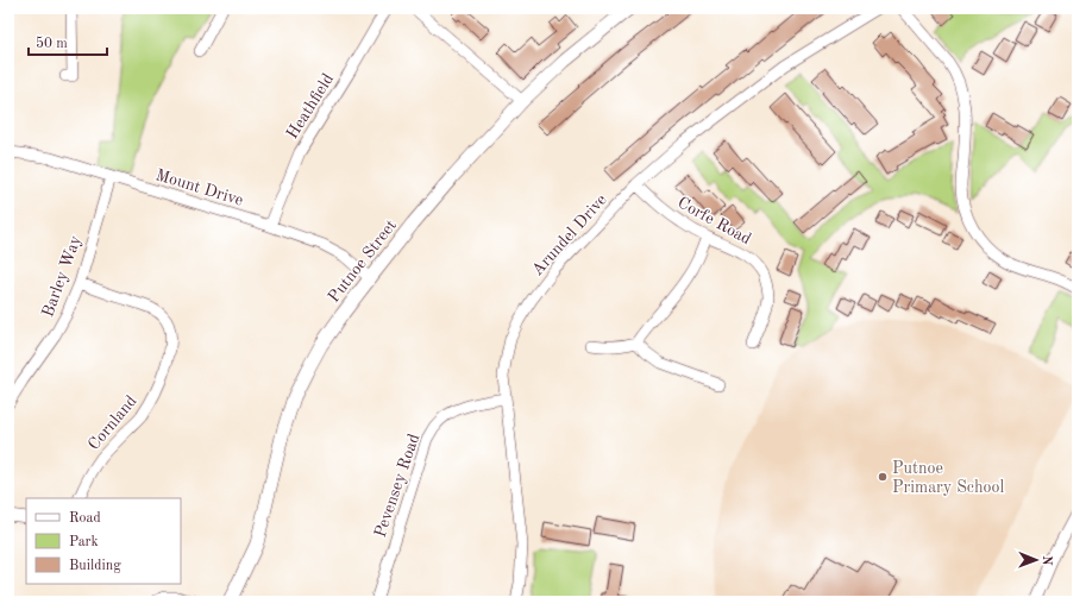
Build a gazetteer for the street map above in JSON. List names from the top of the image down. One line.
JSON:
{"streets":{"street":["Heathfield","Mount Drive","Corfe Road","Arundel Drive","Putnoe Street","Barley Way","Cornland","Pevensey Road"]},"crossings":[["Heathfield","Mount Drive"],["Mount Drive","Putnoe Street"],["Mount Drive","Barley Way"],["Corfe Road","Arundel Drive"],["Arundel Drive","Pevensey Road"],["Barley Way","Cornland"]],"places":["Putnoe Primary School"],"legend":["Road","Park","Building"],"scale_bar":"50 m","north":"right"}
